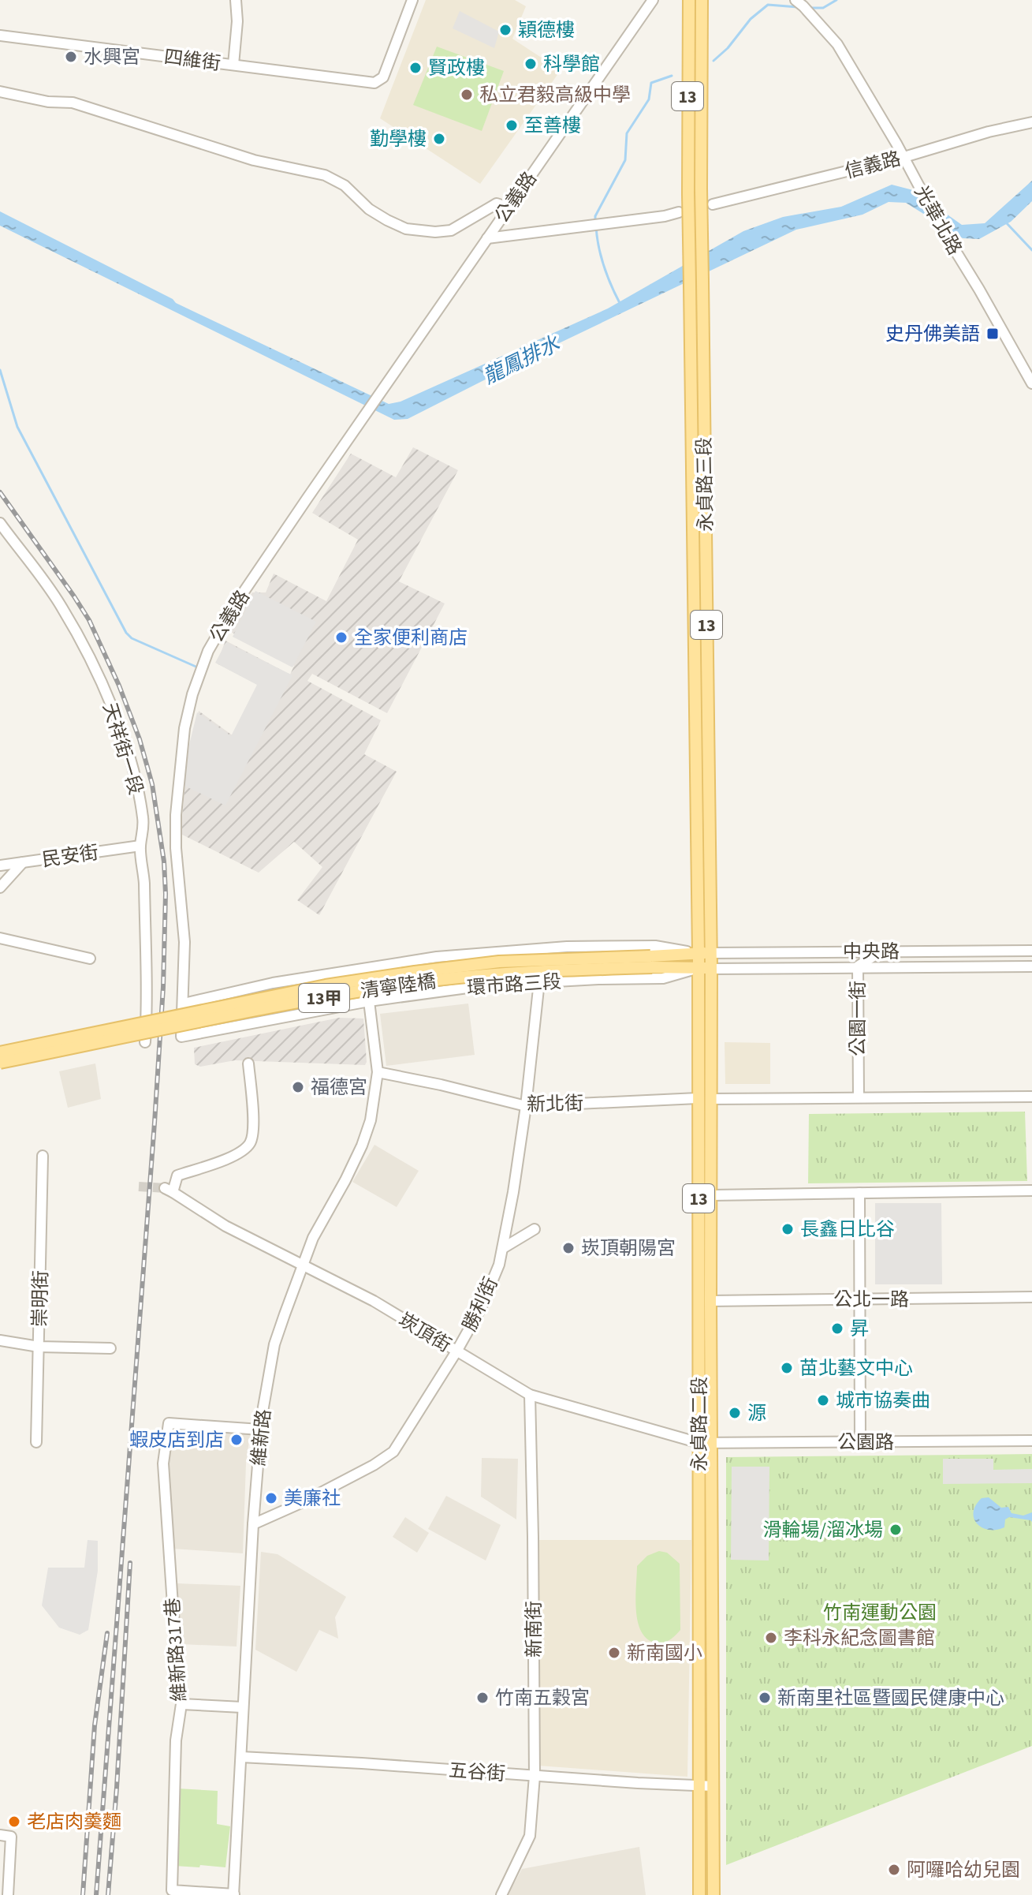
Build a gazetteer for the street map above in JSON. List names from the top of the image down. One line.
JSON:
{"streets":{"main road":["13","永貞路三段","清寧陸橋","13甲","永貞路二段"],"street":["四維街","信義路","公義路","光華北路","天祥街一段","民安街","中央路","環市路三段","公園一街","新北街","崇明街","公北一路","勝利街","崁頂街","維新路","公園路","新南街","維新路317巷","五谷街"]},"crossings":[["信義路","光華北路"],["公義路","環市路三段"],["永貞路三段","中央路"],["永貞路三段","環市路三段"],["永貞路三段","13甲"],["永貞路三段","永貞路二段"],["天祥街一段","民安街"],["中央路","環市路三段"],["中央路","13甲"],["中央路","公園一街"],["中央路","永貞路二段"],["環市路三段","13甲"],["環市路三段","勝利街"],["環市路三段","永貞路二段"],["環市路三段","維新路"],["清寧陸橋","13甲"],["13甲","永貞路二段"],["新北街","勝利街"],["新北街","永貞路二段"],["新北街","維新路"],["公北一路","永貞路二段"],["勝利街","崁頂街"],["勝利街","維新路"],["崁頂街","永貞路二段"],["崁頂街","維新路"],["崁頂街","公園路"],["崁頂街","新南街"],["永貞路二段","公園路"],["永貞路二段","五谷街"],["維新路","維新路317巷"],["維新路","五谷街"],["新南街","五谷街"]],"water":["龍鳳排水"],"parks":["竹南運動公園"],"places":{"other":["穎德樓","水興宮","科學館","賢政樓","私立君毅高級中學","至善樓","勤學樓","全家便利商店","福德宮","長鑫日比谷","崁頂朝陽宮","昇","苗北藝文中心","城市協奏曲","源","蝦皮店到店","美廉社","滑輪場/溜冰場","李科永紀念圖書館","新南國小","竹南五穀宮","新南里社區暨國民健康中心","老店肉羮麵","阿囉哈幼兒園"],"transit":["史丹佛美語"]}}
